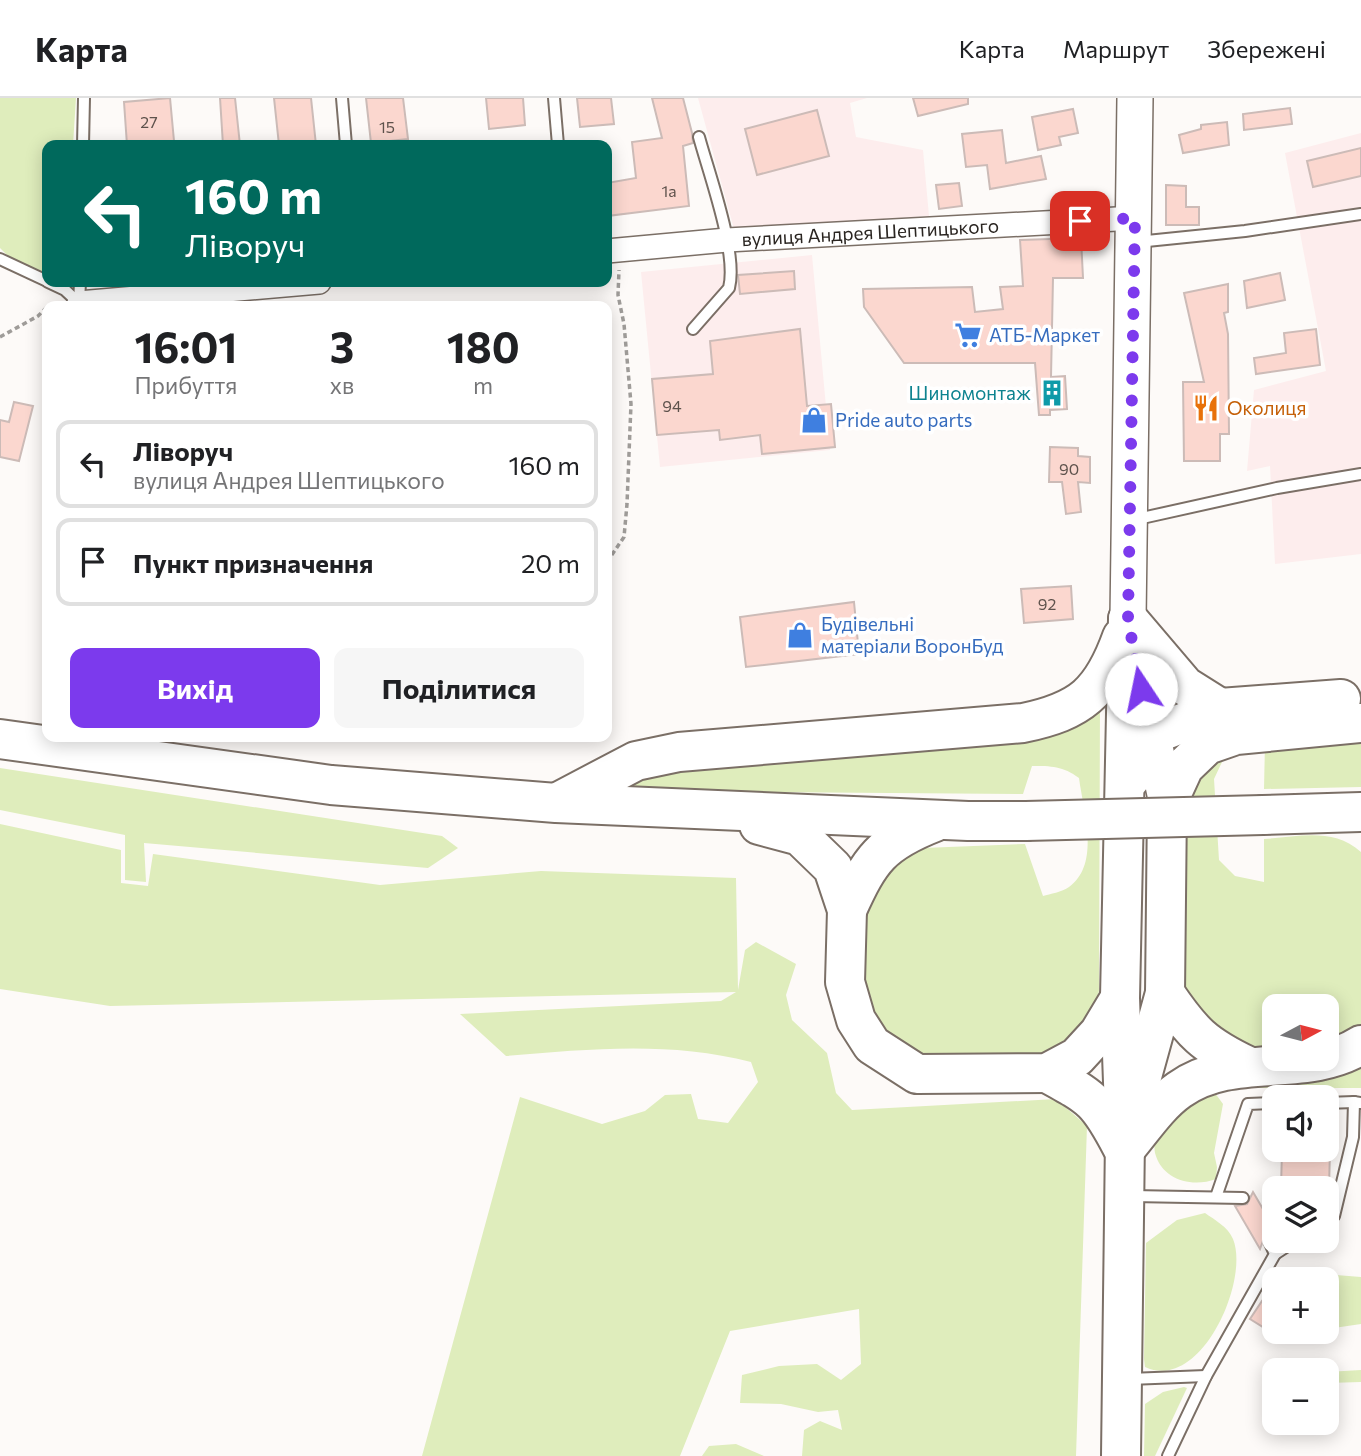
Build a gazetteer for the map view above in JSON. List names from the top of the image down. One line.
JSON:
{"streets":{"street":["вулиця Андрея Шептицького"]},"places":{"supermarket":["ATБ-Маркет"],"building":["Шиномонтаж"],"restaurant":["Околиця"],"shop":["Pride auto parts","Будівельні матеріали ВоронБуд"]},"house_numbers":["27","15","1а","94","90","92"],"north":"right","page":{"header":"Карта","nav":["Карта","Маршрут","Збережені"],"turn":["160 m","Ліворуч"],"eta":["16:01","Прибуття","3","хв","180","m"],"list":[{"name":"Ліворуч","note":"вулиця Андрея Шептицького","value":"160 m"},{"name":"Пункт призначення","value":"20 m"}],"buttons":["Вихід","Поділитися"],"map_buttons":["+","−"]}}
